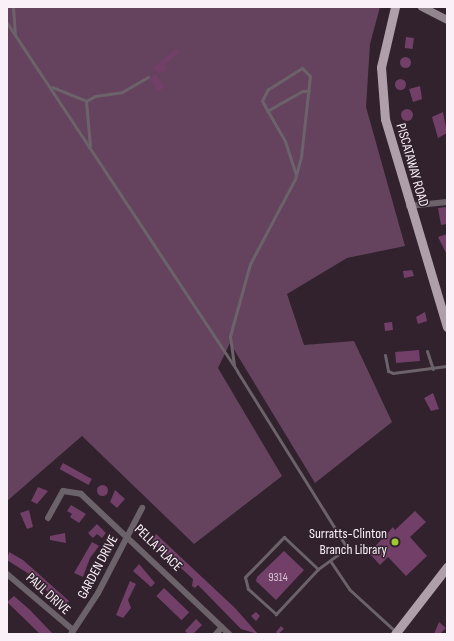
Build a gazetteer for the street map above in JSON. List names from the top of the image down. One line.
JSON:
{"streets":{"main road":["PISCATAWAY ROAD"],"street":["PELLA PLACE","GARDEN DRIVE","PAUL DRIVE"]},"crossings":[["PELLA PLACE","GARDEN DRIVE"],["GARDEN DRIVE","PAUL DRIVE"]],"places":["Surratts-Clinton Branch Library"],"house_numbers":["9314"]}
